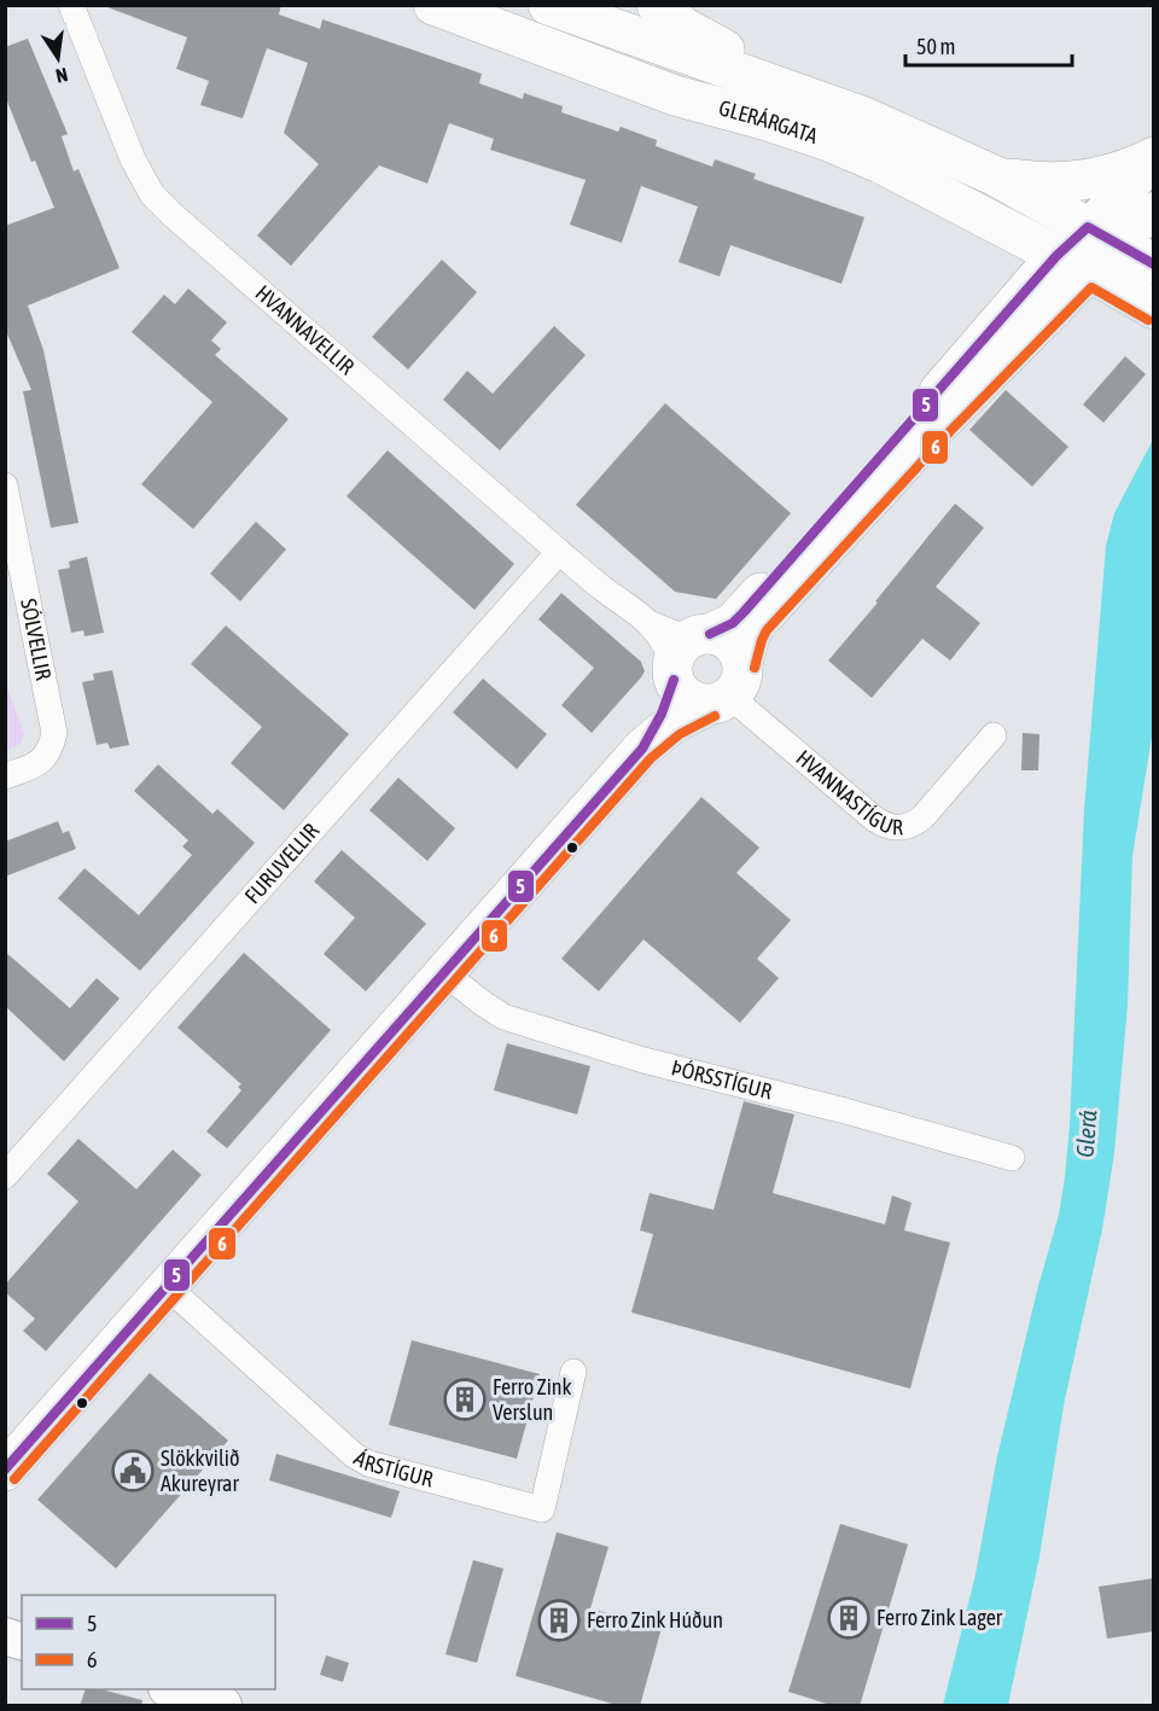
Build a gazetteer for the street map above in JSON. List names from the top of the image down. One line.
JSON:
{"streets":{"main road":["GLERÁRGATA"],"street":["HVANNAVELLIR","SÓLVELLIR","HVANNASTÍGUR","FURUVELLIR","ÞÓRSSTÍGUR","ÁRSTÍGUR"]},"crossings":[["HVANNAVELLIR","FURUVELLIR"]],"water":["Glerá"],"places":{"building":["Ferro Zink Verslun","Ferro Zink Lager","Ferro Zink Húðun"],"public building":["Slökkvilið Akureyrar"]},"lines":["transit line 5","transit line 6"],"legend":["5","6"],"scale_bar":"50 m","north":"bottom"}
